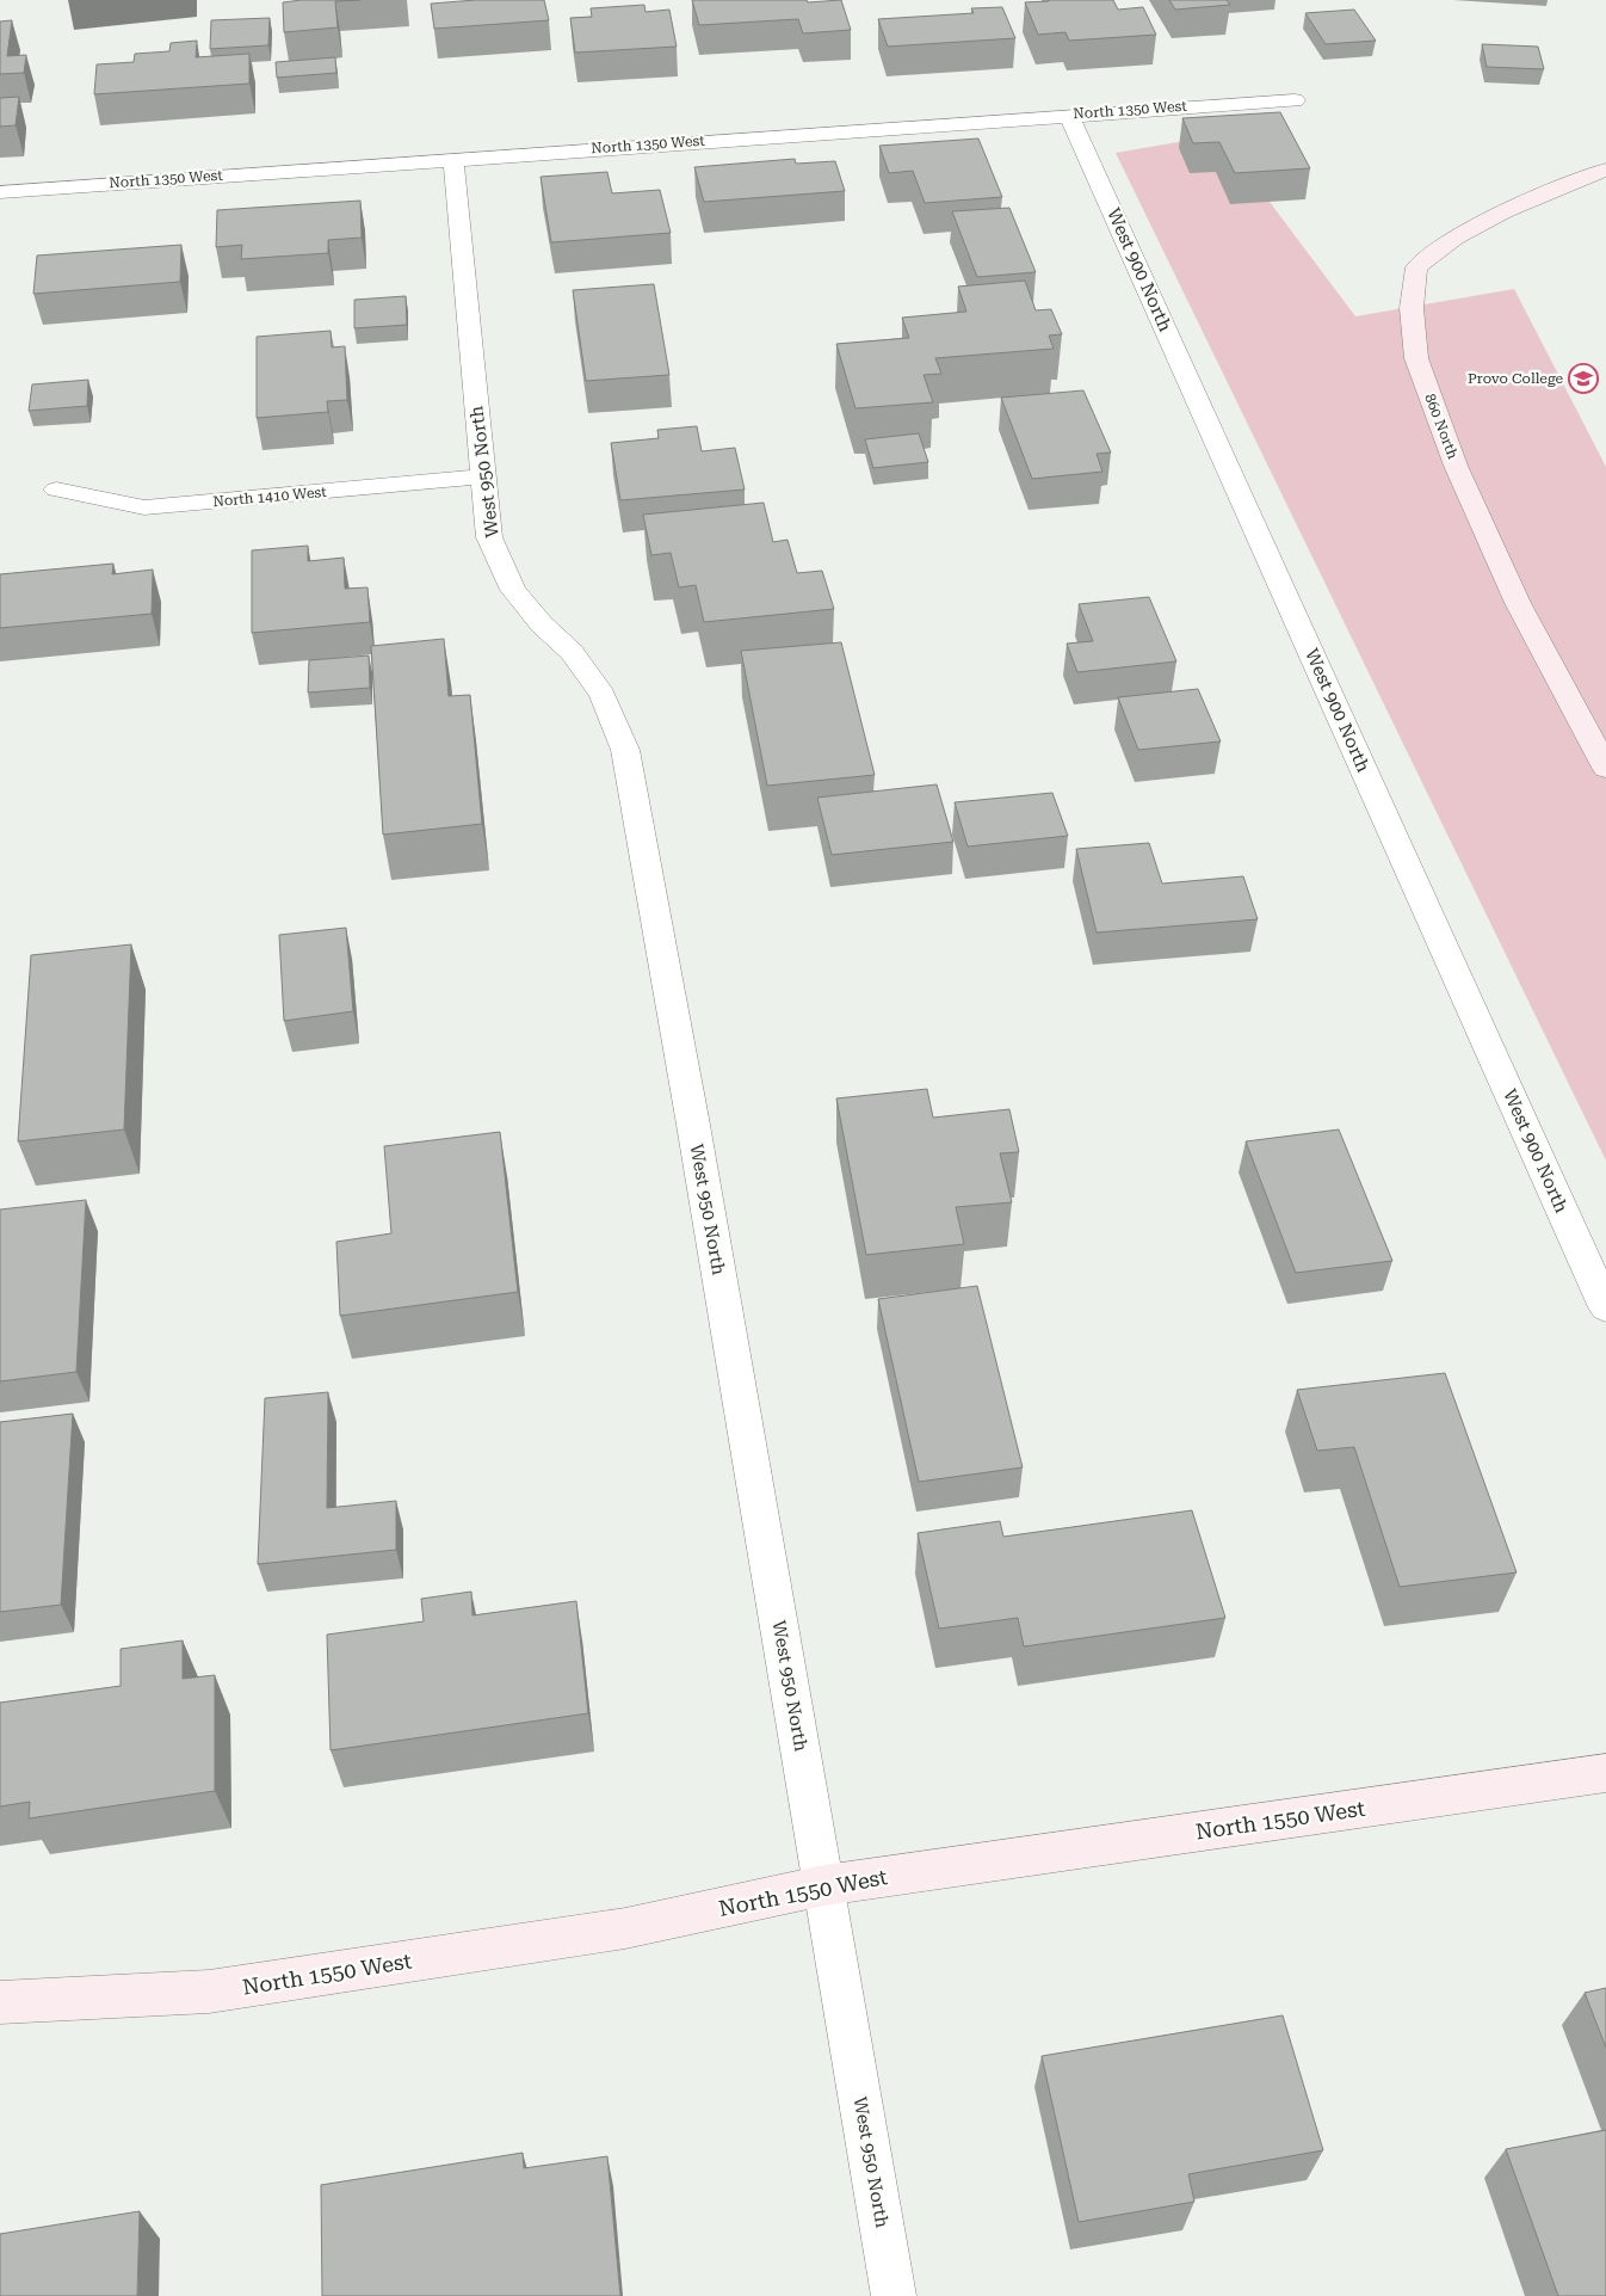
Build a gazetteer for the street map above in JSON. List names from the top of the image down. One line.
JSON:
{"streets":{"street":["North 1350 West","West 900 North","860 North","West 950 North","North 1410 West","North 1550 West"]},"crossings":[["North 1350 West","West 900 North"],["North 1350 West","West 950 North"],["West 950 North","North 1410 West"],["West 950 North","North 1550 West"]],"places":{"school or university":["Provo College"]}}
